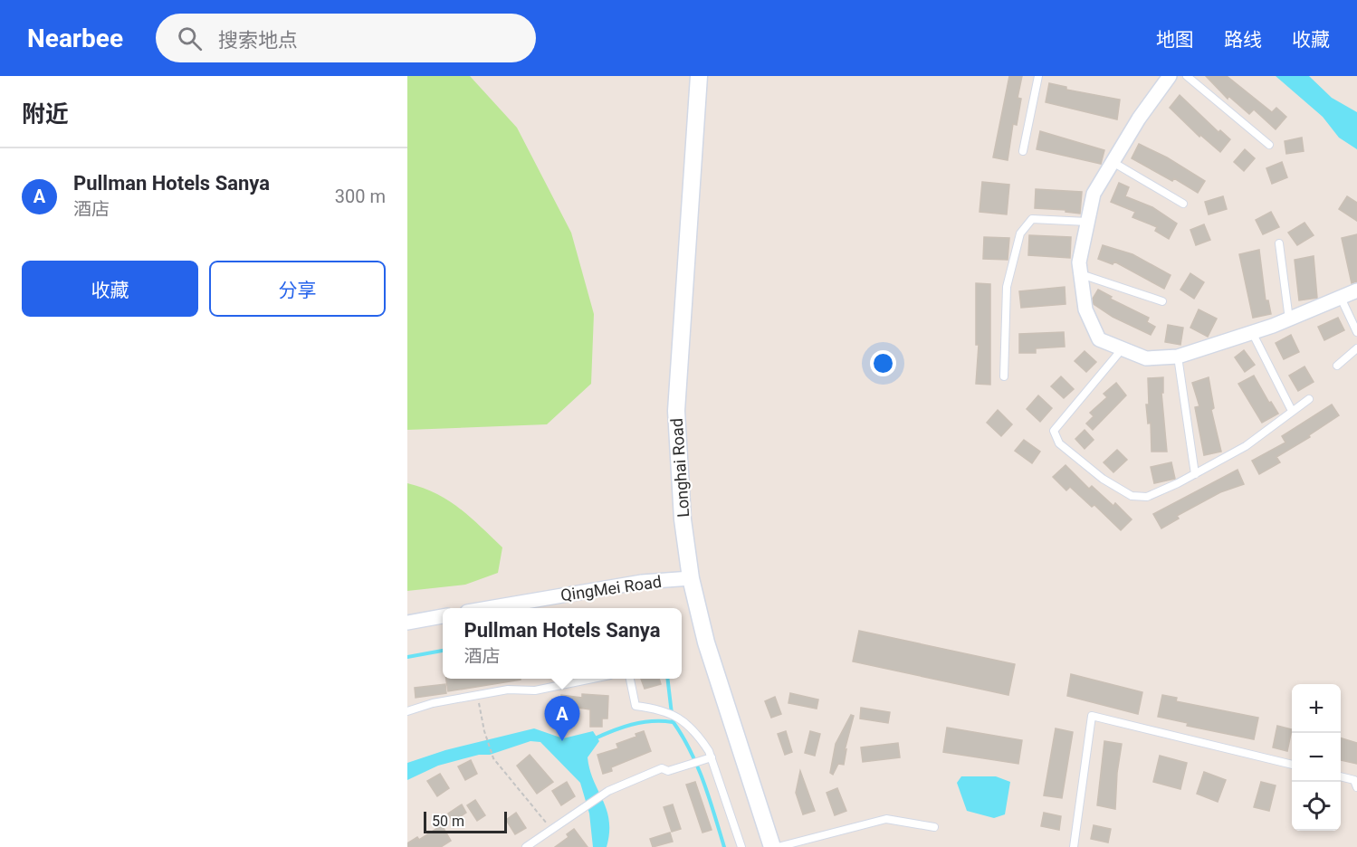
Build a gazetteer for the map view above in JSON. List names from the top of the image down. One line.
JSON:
{"streets":{"street":["Longhai Road","QingMei Road"]},"crossings":[["Longhai Road","QingMei Road"]],"scale_bar":"50 m","page":{"header":"Nearbee","search":"搜索地点","nav":["地图","路线","收藏"],"heading":"附近","list":[{"mark":"A","name":"Pullman Hotels Sanya","note":"酒店","value":"300 m"}],"buttons":["收藏","分享"],"popup":["Pullman Hotels Sanya","酒店"],"map_buttons":["+","−"],"pins":"A","scale":"50 m"}}
